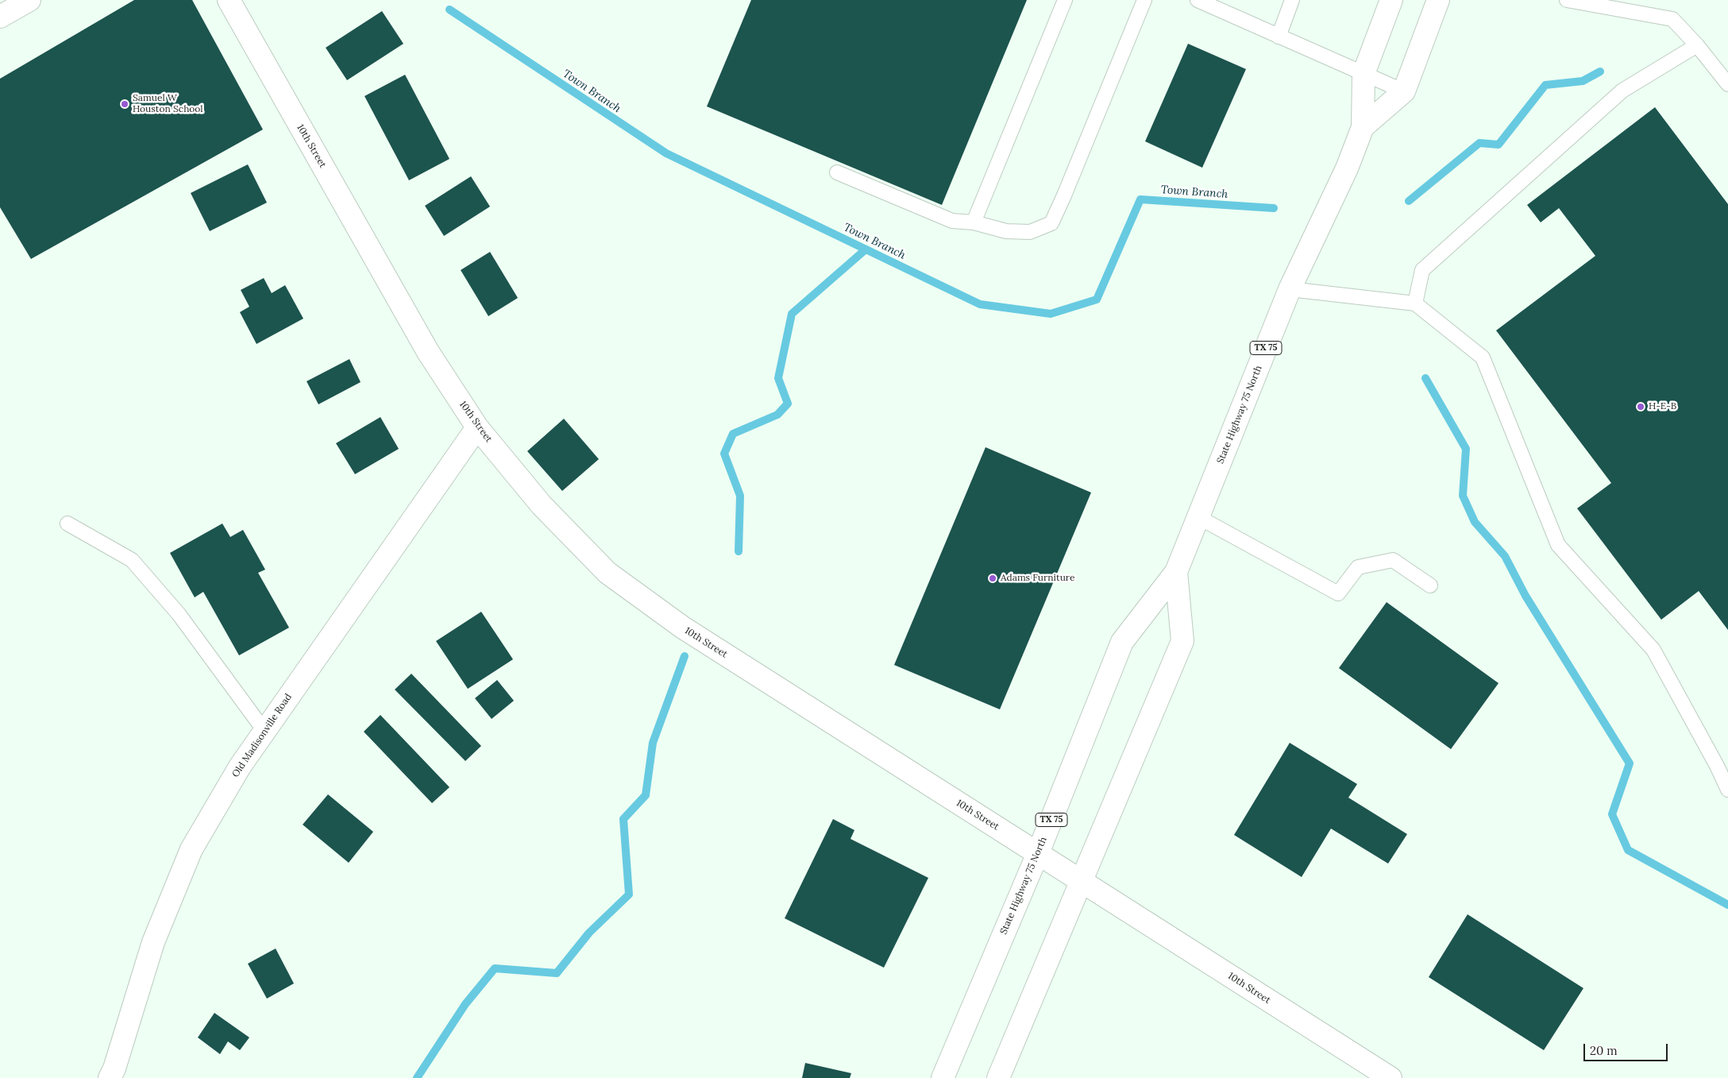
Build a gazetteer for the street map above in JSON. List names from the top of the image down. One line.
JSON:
{"streets":{"street":["10th Street","TX 75","State Highway 75 North","Old Madisonville Road"]},"crossings":[["10th Street","State Highway 75 North"],["10th Street","Old Madisonville Road"]],"water":["Town Branch"],"places":["Samuel W Houston School","H-E-B","Adams Furniture"],"scale_bar":"20 m"}
